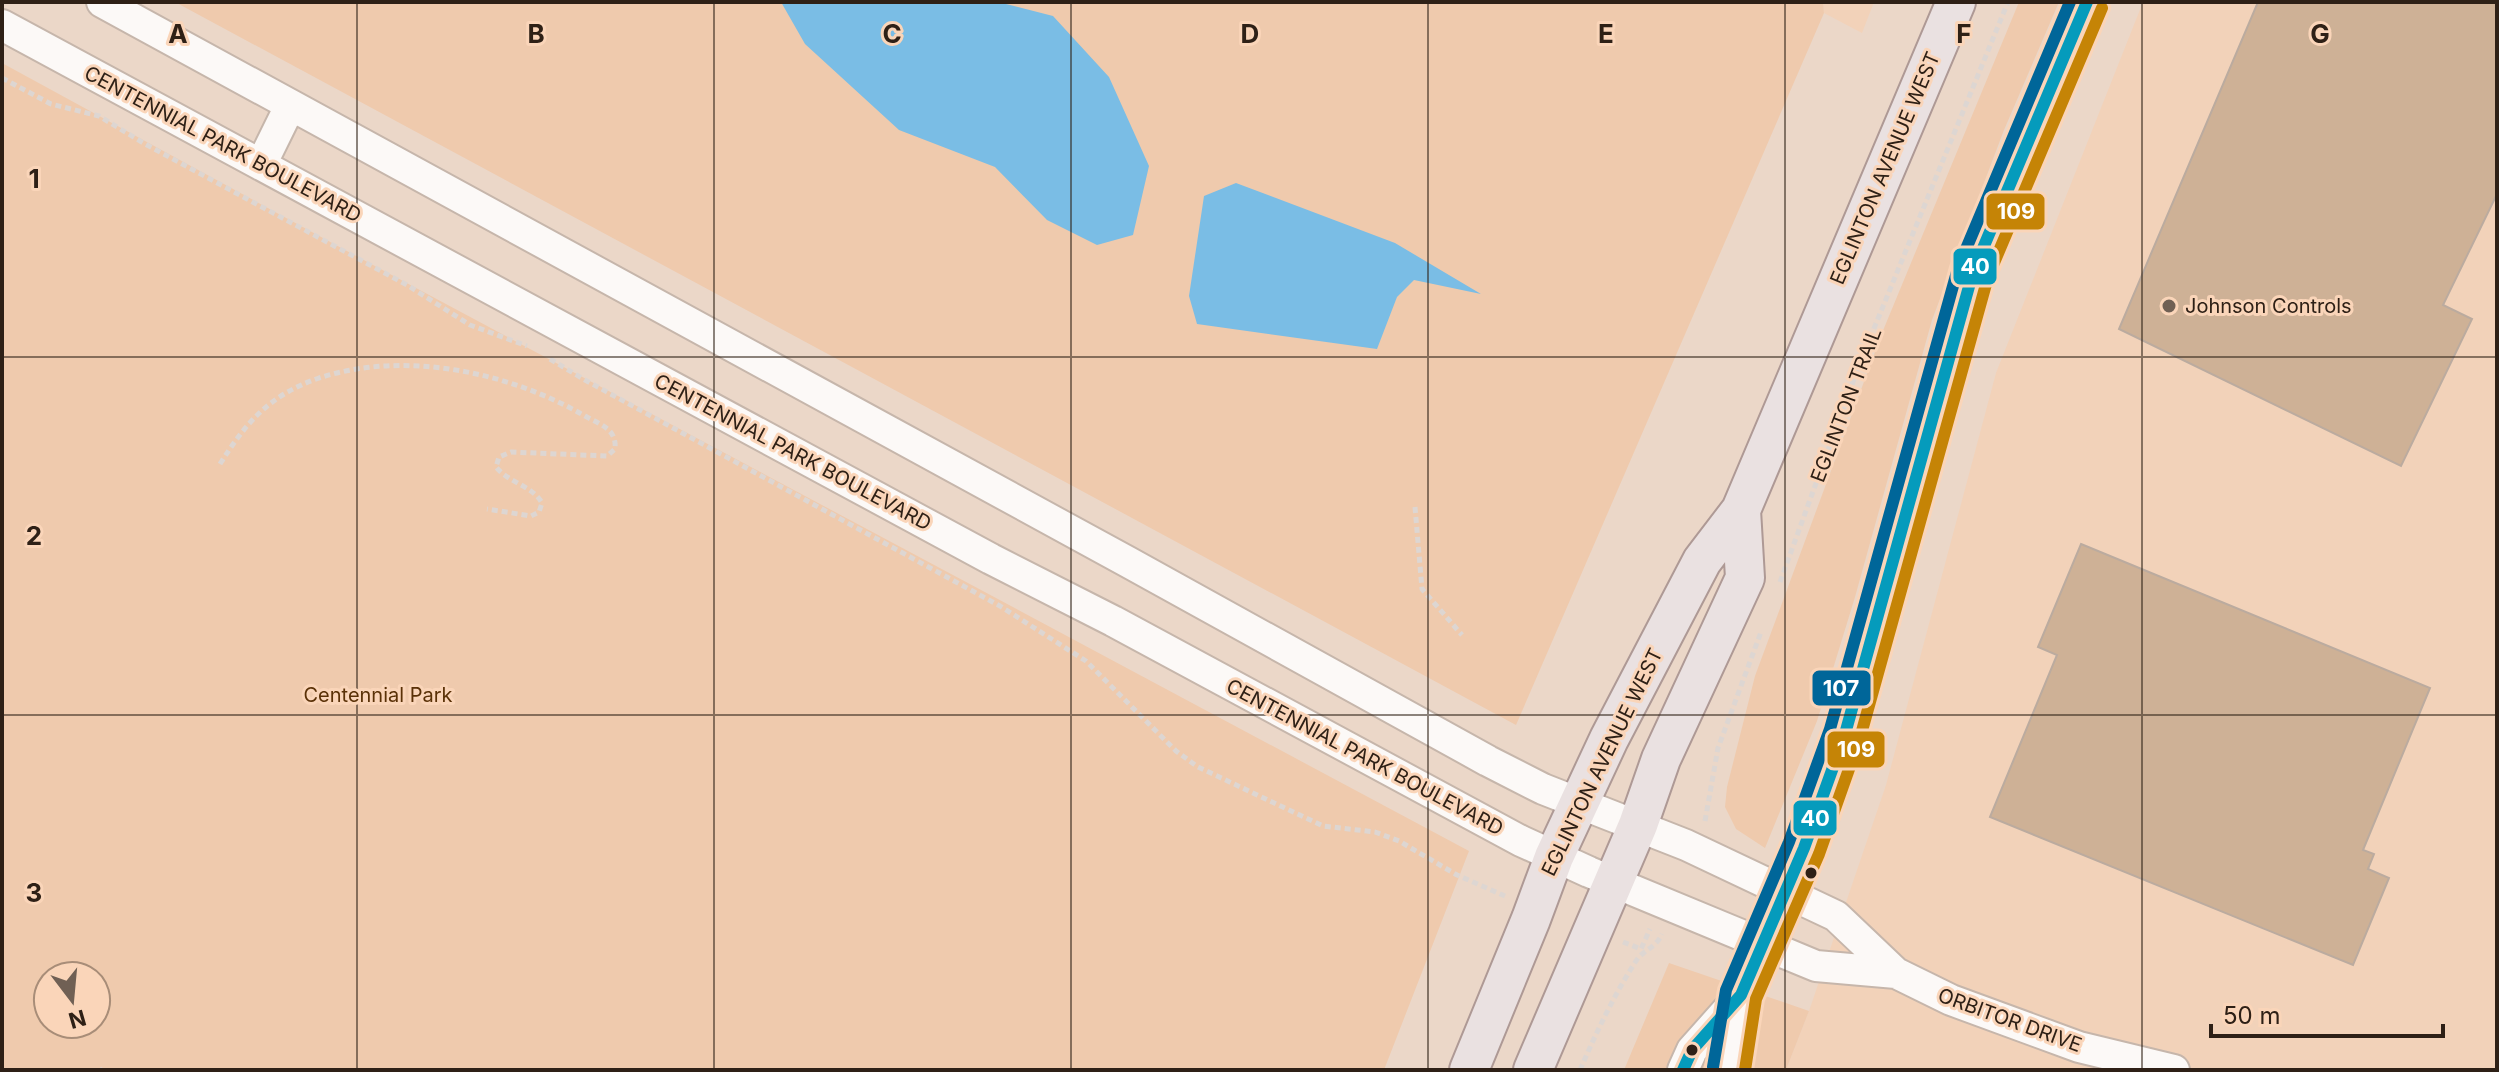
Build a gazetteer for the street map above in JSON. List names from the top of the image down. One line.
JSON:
{"streets":{"main road":["EGLINTON AVENUE WEST"],"street":["CENTENNIAL PARK BOULEVARD","ORBITOR DRIVE"],"path":["EGLINTON TRAIL"]},"crossings":[["CENTENNIAL PARK BOULEVARD","EGLINTON AVENUE WEST"],["CENTENNIAL PARK BOULEVARD","ORBITOR DRIVE"],["EGLINTON AVENUE WEST","ORBITOR DRIVE"]],"parks":["Centennial Park"],"places":["Johnson Controls"],"lines":["transit line 40","transit line 107","transit line 109"],"scale_bar":"50 m","north":"bottom","grid":{"columns":["A","B","C","D","E","F","G"],"rows":["1","2","3"]}}
